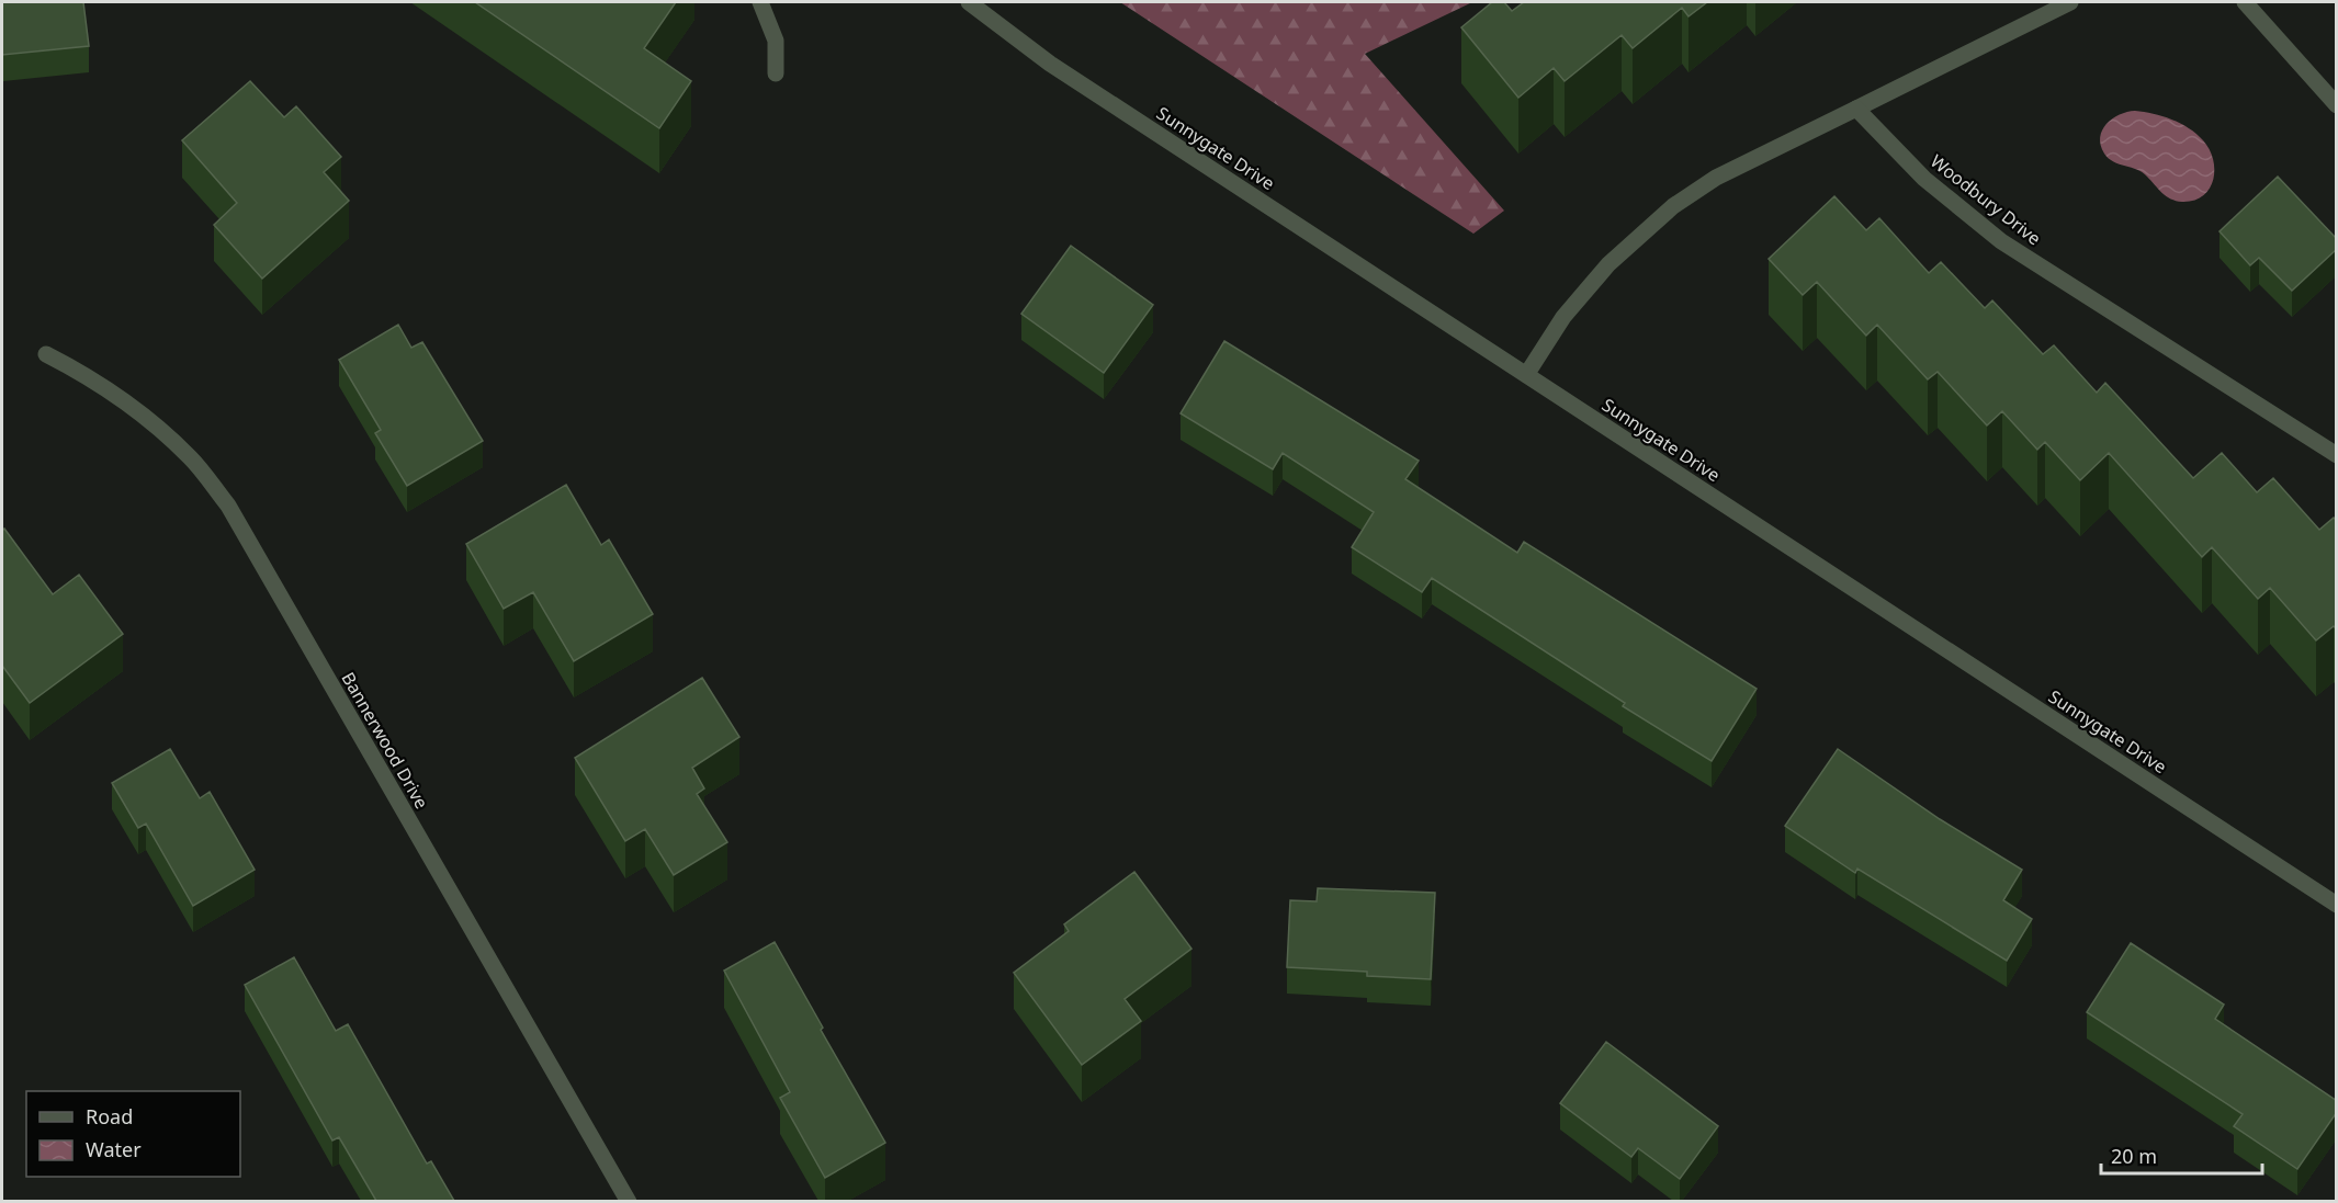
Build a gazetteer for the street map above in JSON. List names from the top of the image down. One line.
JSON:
{"streets":{"street":["Sunnygate Drive","Woodbury Drive","Bannerwood Drive"]},"legend":["Road","Water"],"scale_bar":"20 m"}
